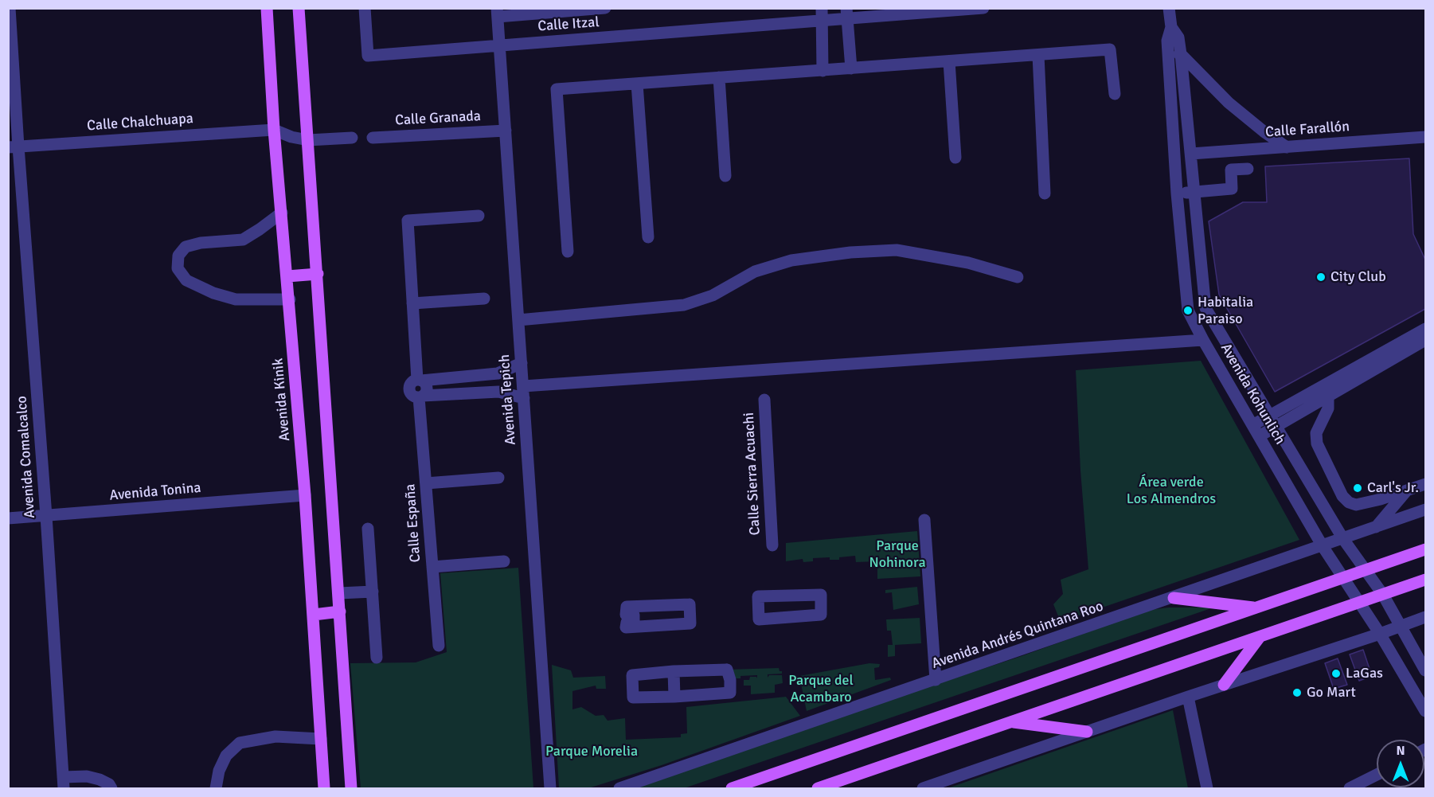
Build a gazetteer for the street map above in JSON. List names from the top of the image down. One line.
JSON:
{"streets":{"main road":["Avenida Kinik"],"street":["Calle Itzal","Calle Granada","Calle Chalchuapa","Calle Farallón","Avenida Kohunlich","Avenida Tepich","Avenida Comalcalco","Calle Sierra Acuachi","Avenida Tonina","Calle España","Avenida Andrés Quintana Roo"]},"crossings":[["Calle Itzal","Avenida Tepich"],["Calle Granada","Avenida Tepich"],["Calle Chalchuapa","Avenida Kinik"],["Calle Chalchuapa","Avenida Comalcalco"],["Calle Farallón","Avenida Kohunlich"],["Avenida Kohunlich","Avenida Andrés Quintana Roo"],["Avenida Kinik","Avenida Tonina"],["Avenida Comalcalco","Avenida Tonina"]],"parks":["Área verde Los Almendros","Parque Nohinora","Parque del Acambaro","Parque Morelia"],"places":["City Club","Habitalia Paraiso","Carl's Jr.","LaGas","Go Mart"],"north":"top"}
